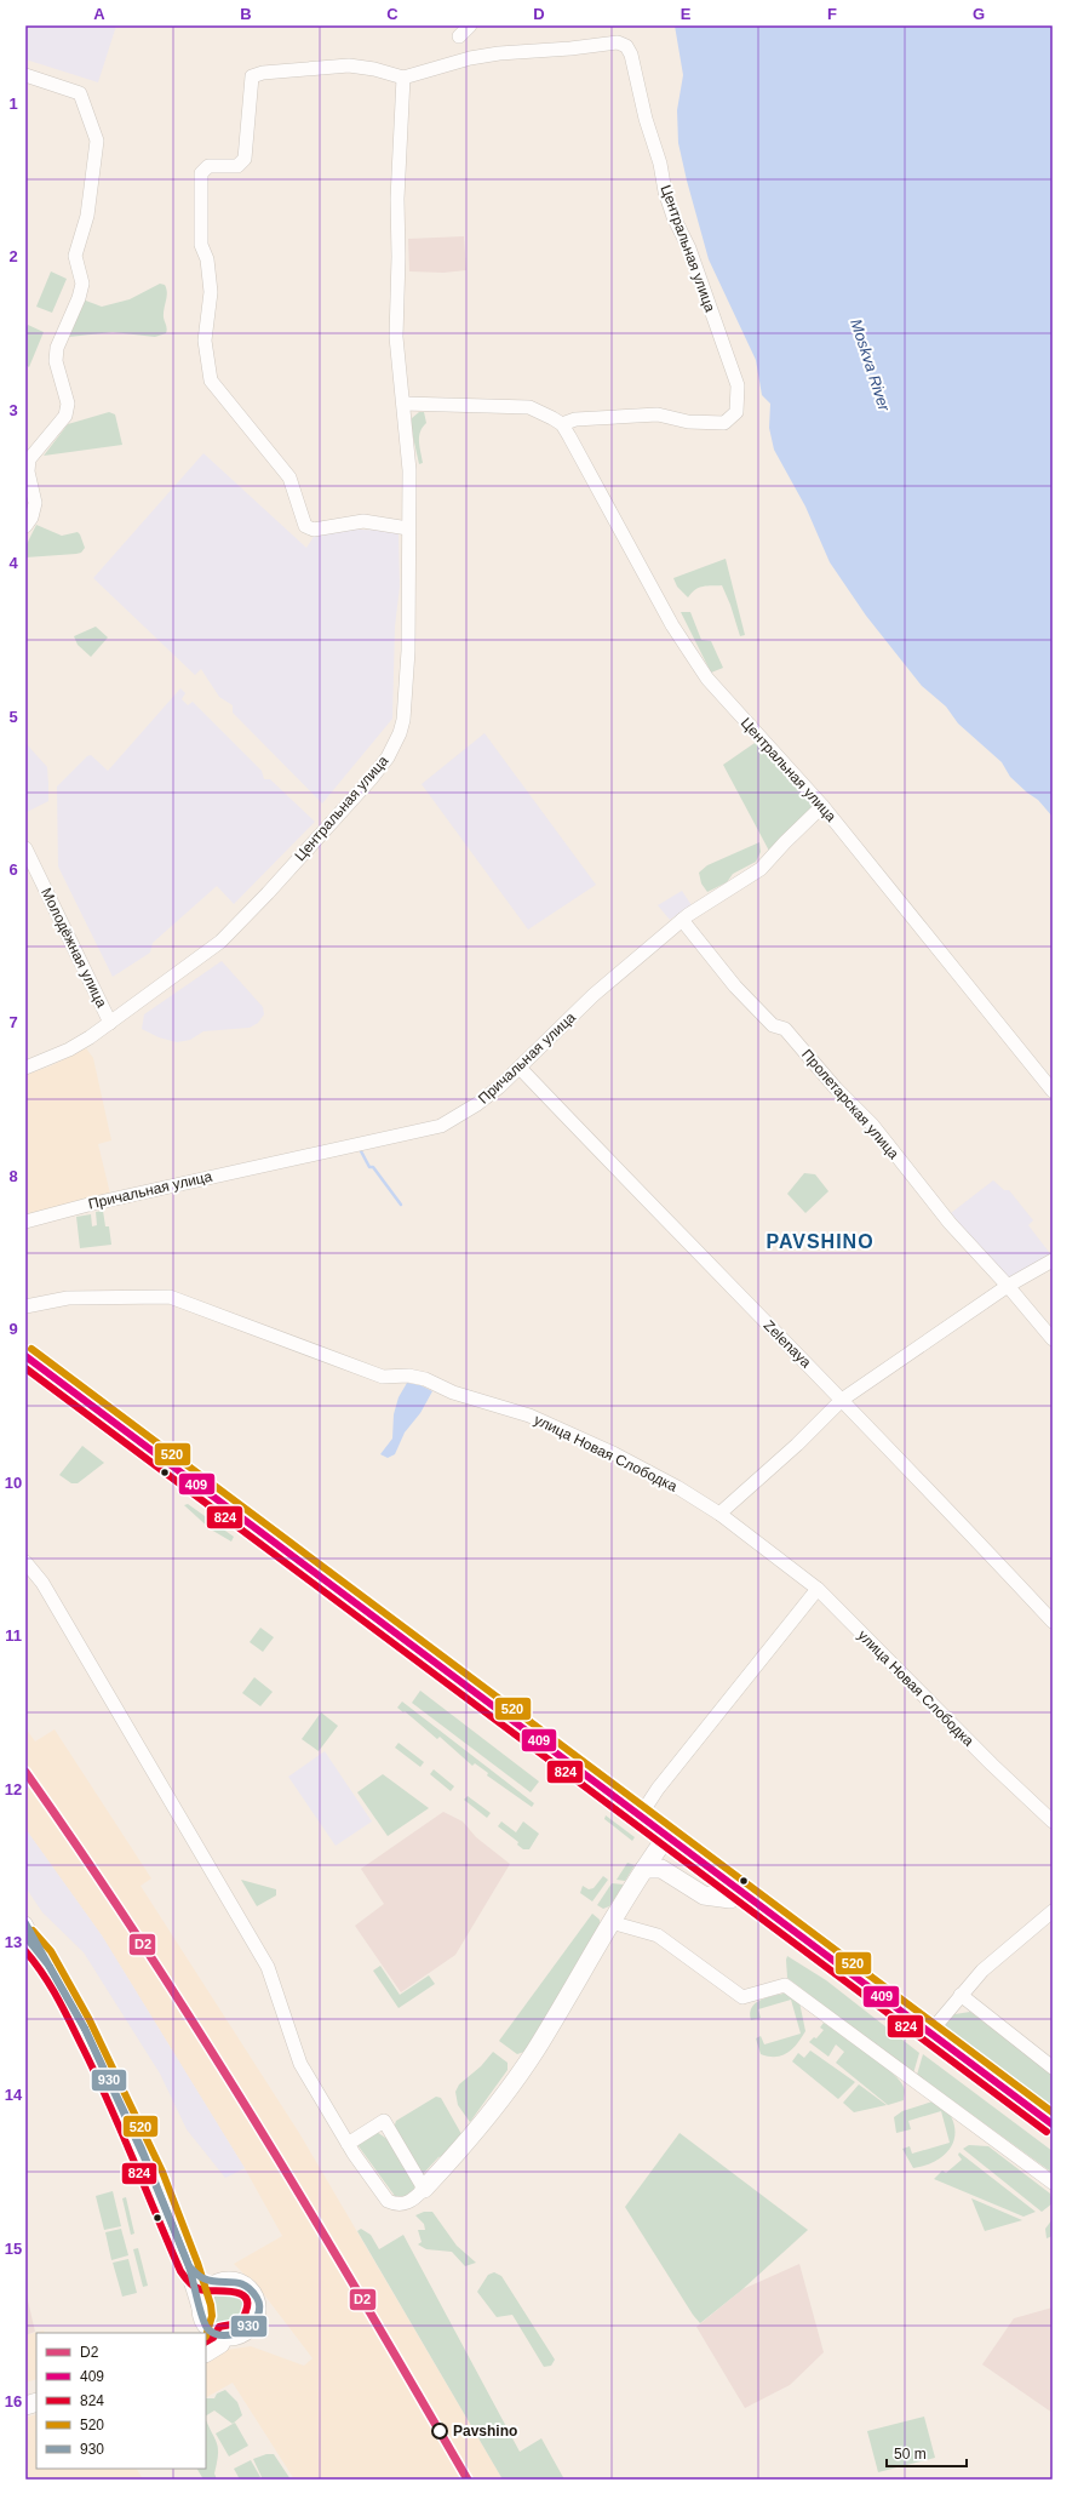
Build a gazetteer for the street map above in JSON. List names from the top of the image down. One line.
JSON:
{"streets":{"street":["Центральная улица","Молодёжная улица","Причальная улица","Пролетарская улица","Zelenaya","улица Новая Слободка"]},"crossings":[["Центральная улица","Молодёжная улица"],["Центральная улица","Причальная улица"],["Причальная улица","Пролетарская улица"],["Причальная улица","Zelenaya"]],"districts":["PAVSHINO"],"water":["Moskva River"],"places":["Pavshino"],"lines":["transit line 520","transit line 409","transit line 824","transit line D2","transit line 930"],"legend":["D2","409","824","520","930"],"scale_bar":"50 m","grid":{"columns":["A","B","C","D","E","F","G"],"rows":["1","2","3","4","5","6","7","8","9","10","11","12","13","14","15","16"]}}
